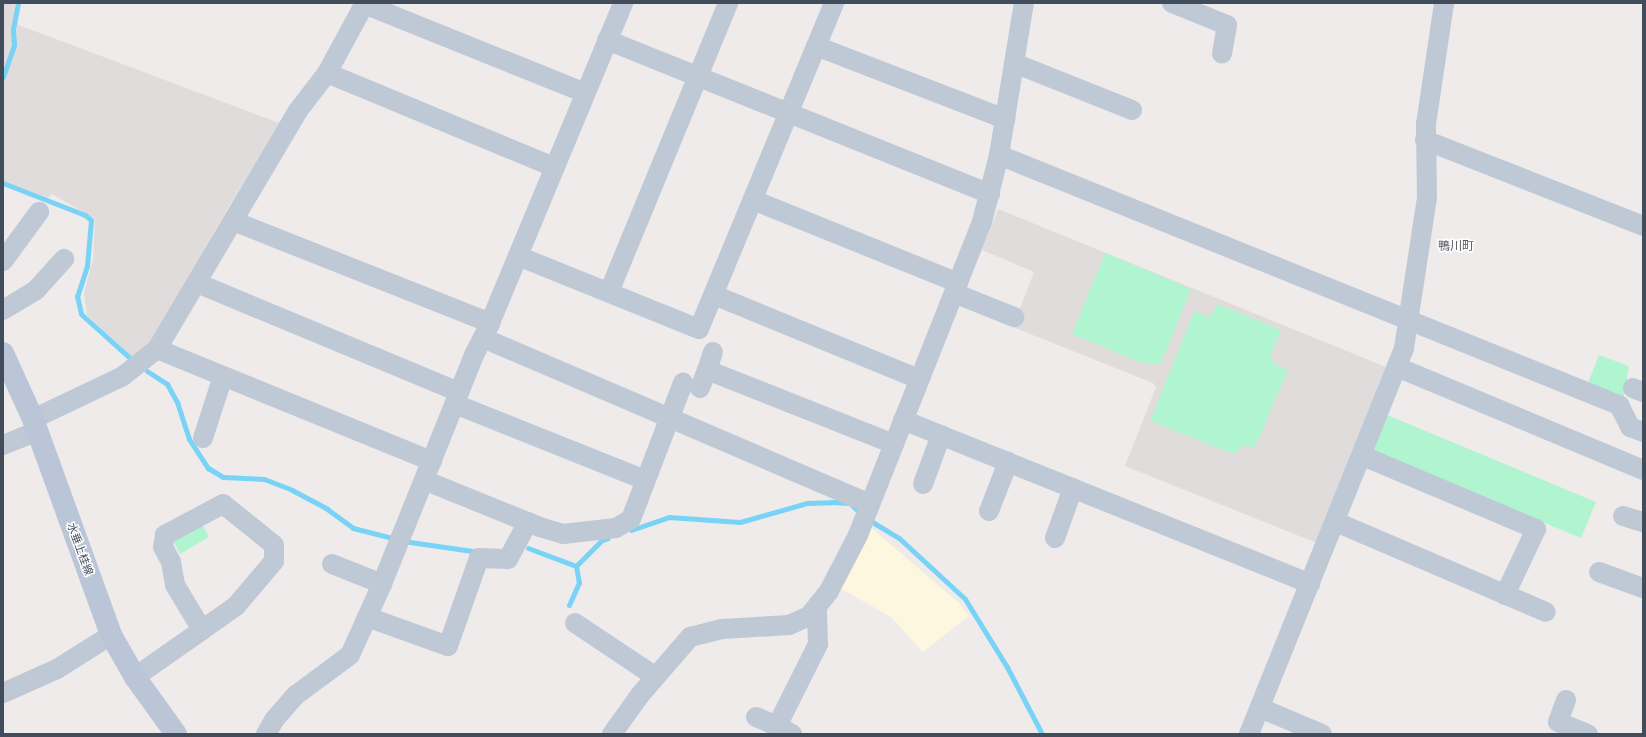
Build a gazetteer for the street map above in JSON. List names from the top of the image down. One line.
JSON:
{"streets":{"main road":["水垂上桂線"]},"districts":["鴨川町"]}
